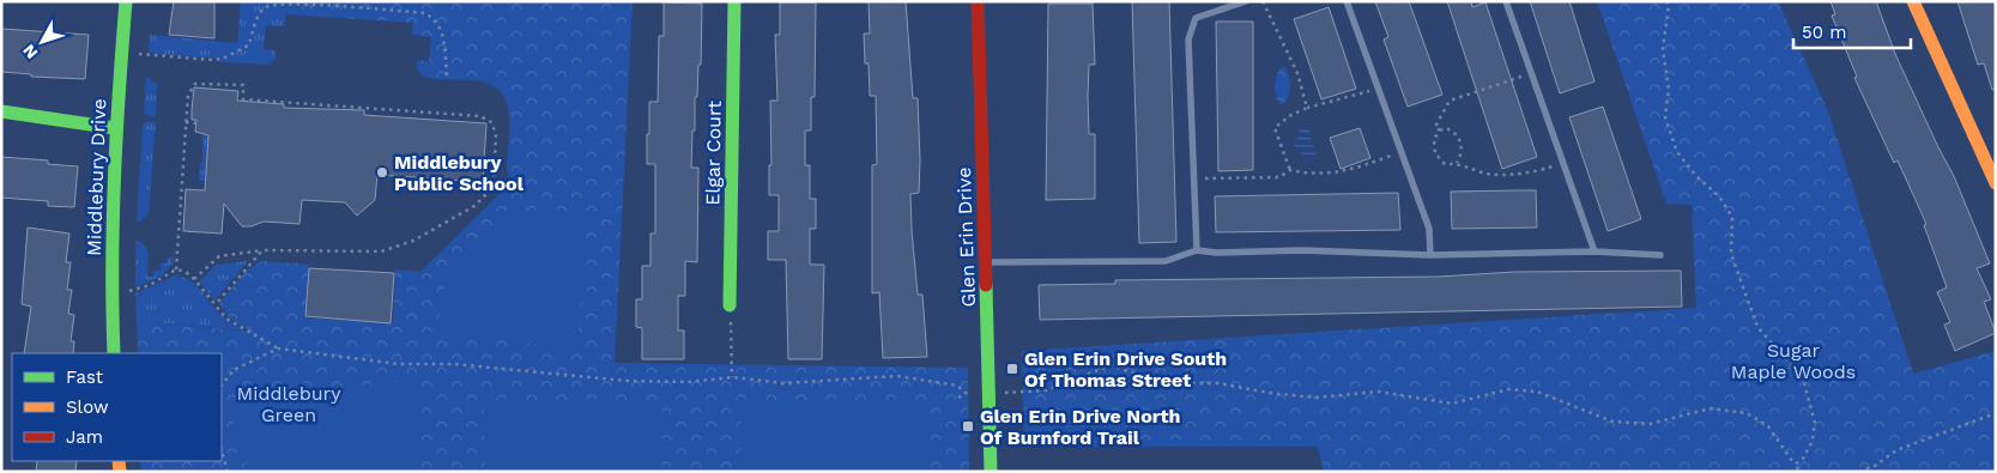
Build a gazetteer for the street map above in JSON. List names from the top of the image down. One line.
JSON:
{"streets":{"street":["Elgar Court","Middlebury Drive","Glen Erin Drive"]},"parks":["Sugar Maple Woods","Middlebury Green"],"places":{"other":["Middlebury Public School"],"transit":["Glen Erin Drive South Of Thomas Street","Glen Erin Drive North Of Burnford Trail"]},"legend":["Fast","Slow","Jam"],"scale_bar":"50 m","north":"bottom left"}
